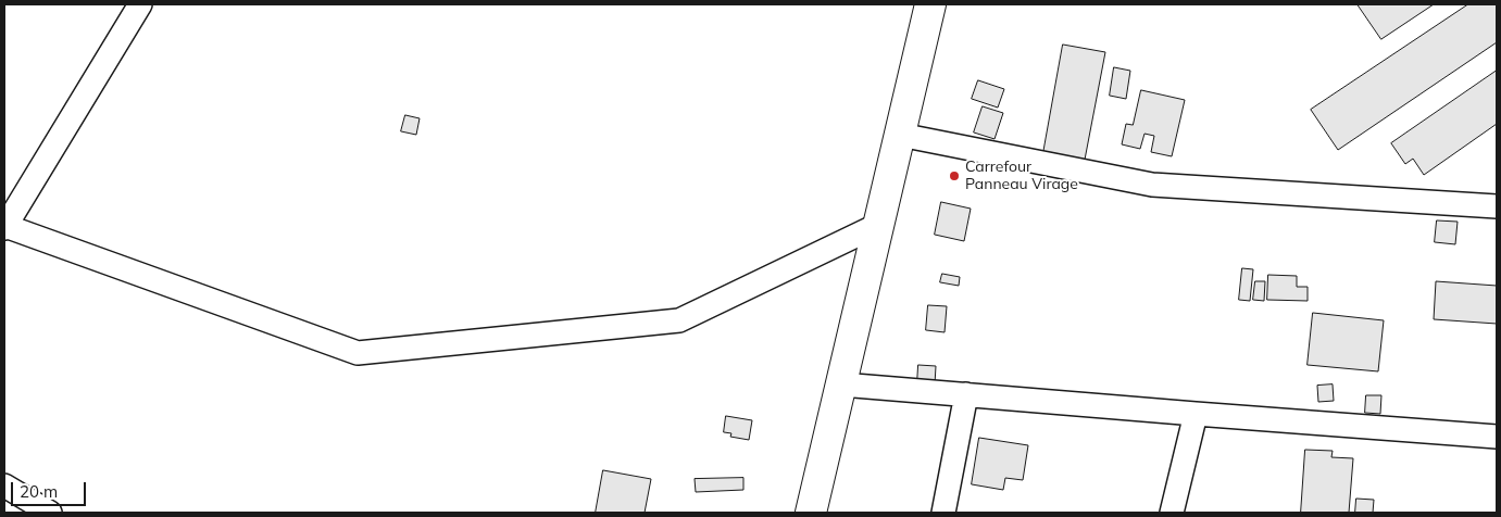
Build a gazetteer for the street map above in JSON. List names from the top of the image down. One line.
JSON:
{"places":["Carrefour Panneau Virage"],"scale_bar":"20 m"}
